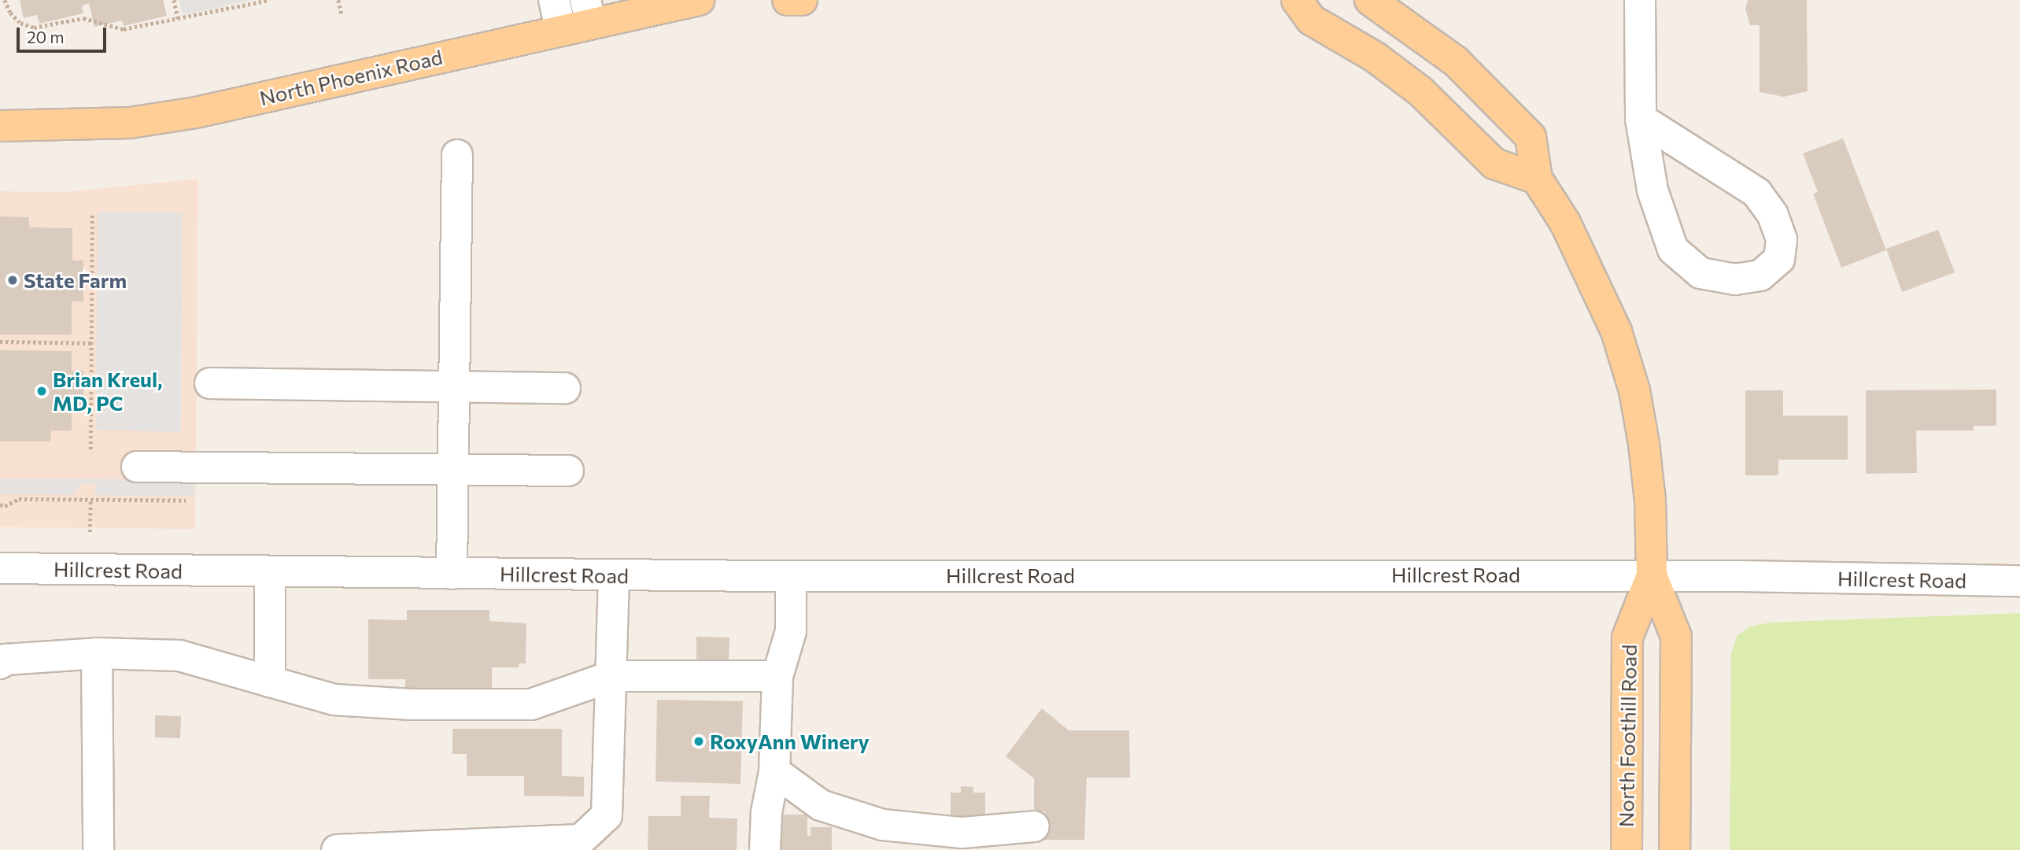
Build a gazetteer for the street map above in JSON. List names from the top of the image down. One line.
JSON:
{"streets":{"main road":["North Phoenix Road","North Foothill Road"],"street":["Hillcrest Road"]},"crossings":[["Hillcrest Road","North Foothill Road"]],"places":["State Farm","Brian Kreul, MD, PC","RoxyAnn Winery"],"scale_bar":"20 m"}
